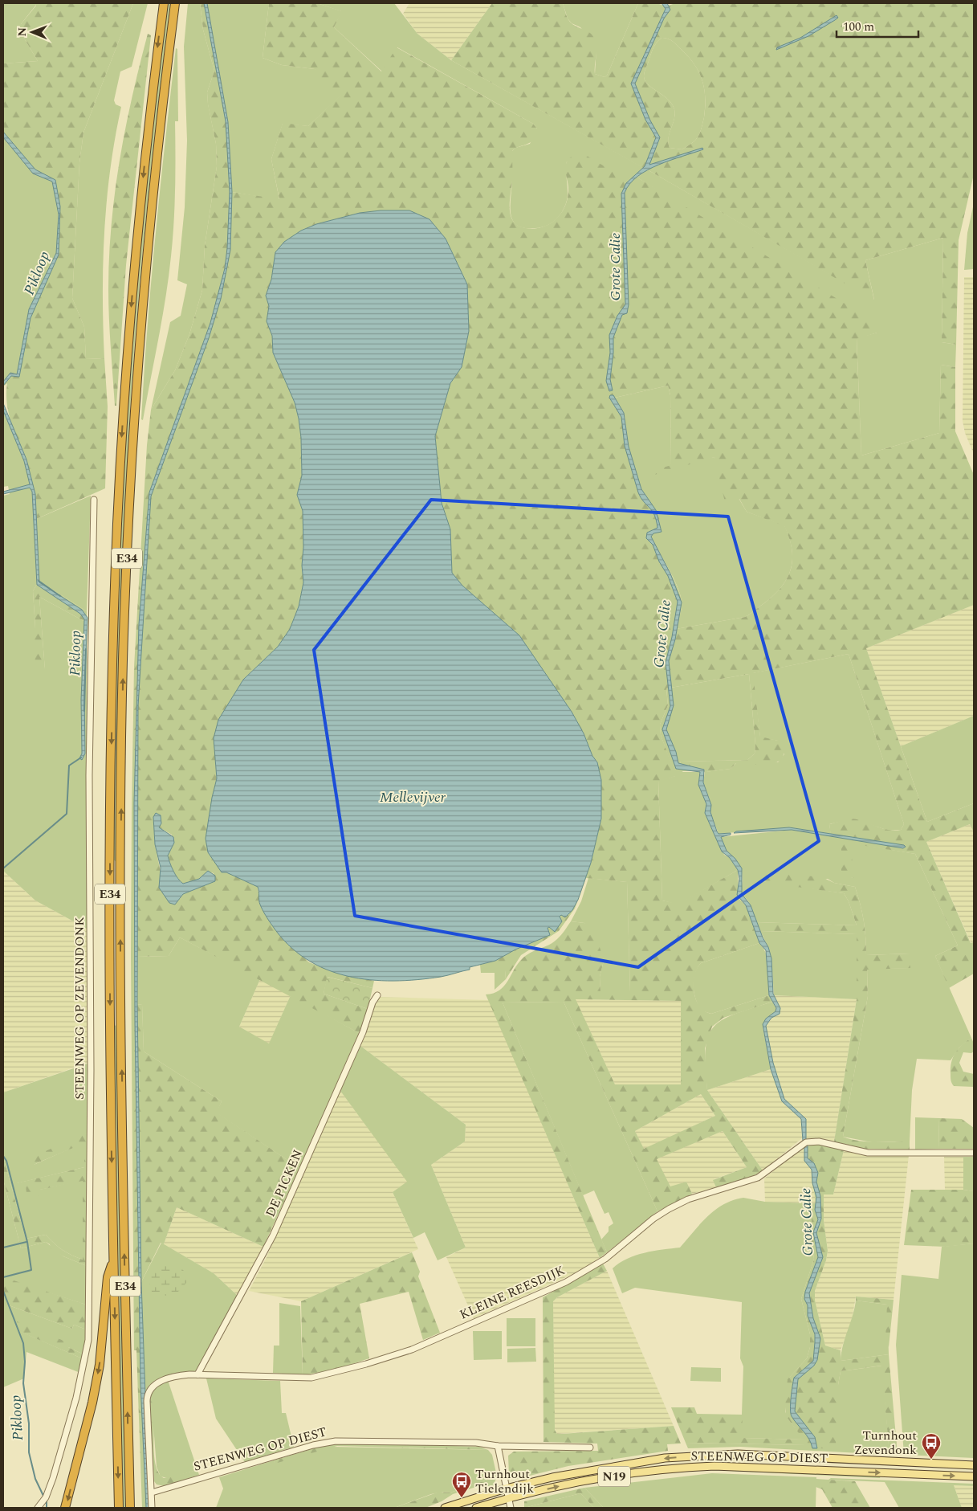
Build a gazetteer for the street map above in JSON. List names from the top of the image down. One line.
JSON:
{"streets":{"highway":["E34"],"main road":["STEENWEG OP DIEST","N19"],"street":["STEENWEG OP ZEVENDONK","DE PICKEN","KLEINE REESDIJK"]},"crossings":[["DE PICKEN","KLEINE REESDIJK"],["KLEINE REESDIJK","STEENWEG OP DIEST"]],"water":["Grote Calie","Pikloop","Mellevijver"],"places":{"bus stop":["Turnhout Zevendonk","Turnhout Tielendijk"]},"scale_bar":"100 m","north":"left"}
